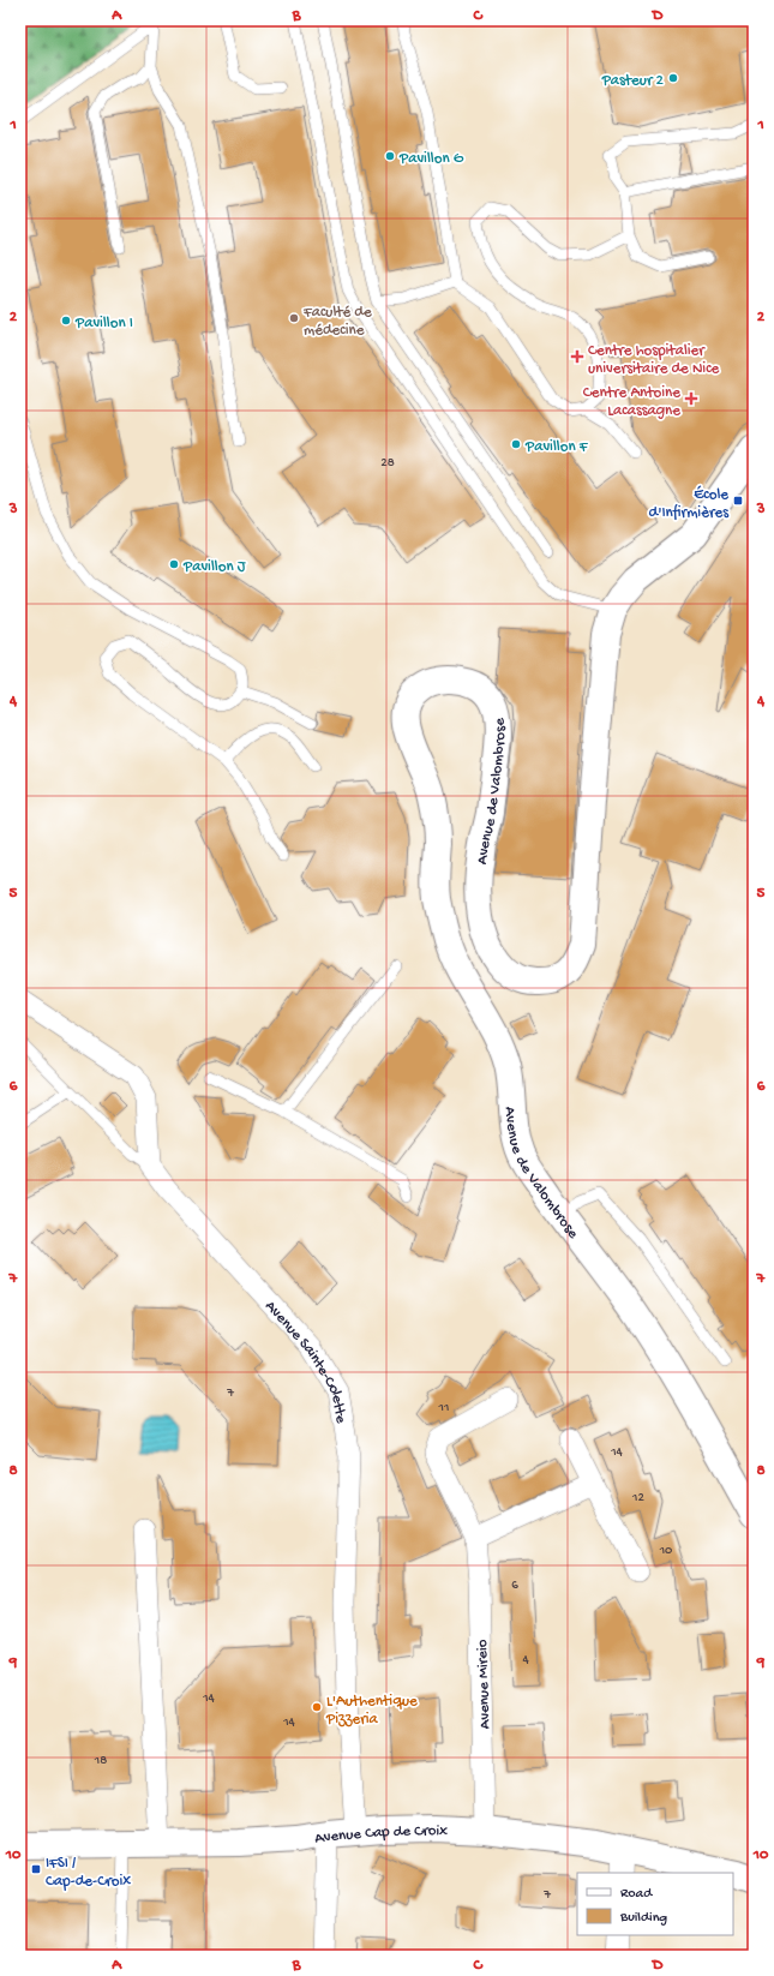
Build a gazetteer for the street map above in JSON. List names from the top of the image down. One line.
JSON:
{"streets":{"main road":["Avenue de Valombrose","Avenue Cap de Croix"],"street":["Avenue Sainte-Colette","Avenue Mireio"]},"crossings":[["Avenue Sainte-Colette","Avenue Cap de Croix"],["Avenue Mireio","Avenue Cap de Croix"]],"places":{"other":["Pasteur 2","Pavillon G","Faculté de médecine","Pavillon I","Pavillon F","Pavillon J","L'Authentique Pizzeria"],"health":["Centre hospitalier universitaire de Nice","Centre Antoine Lacassagne"],"transit":["École d'Infirmières","IFSI / Cap-de-Croix"]},"house_numbers":["28","7","11","14","12","10","6","4","14","14","18","7"],"legend":["Road","Building"],"grid":{"columns":["A","B","C","D"],"rows":["1","2","3","4","5","6","7","8","9","10"]}}
